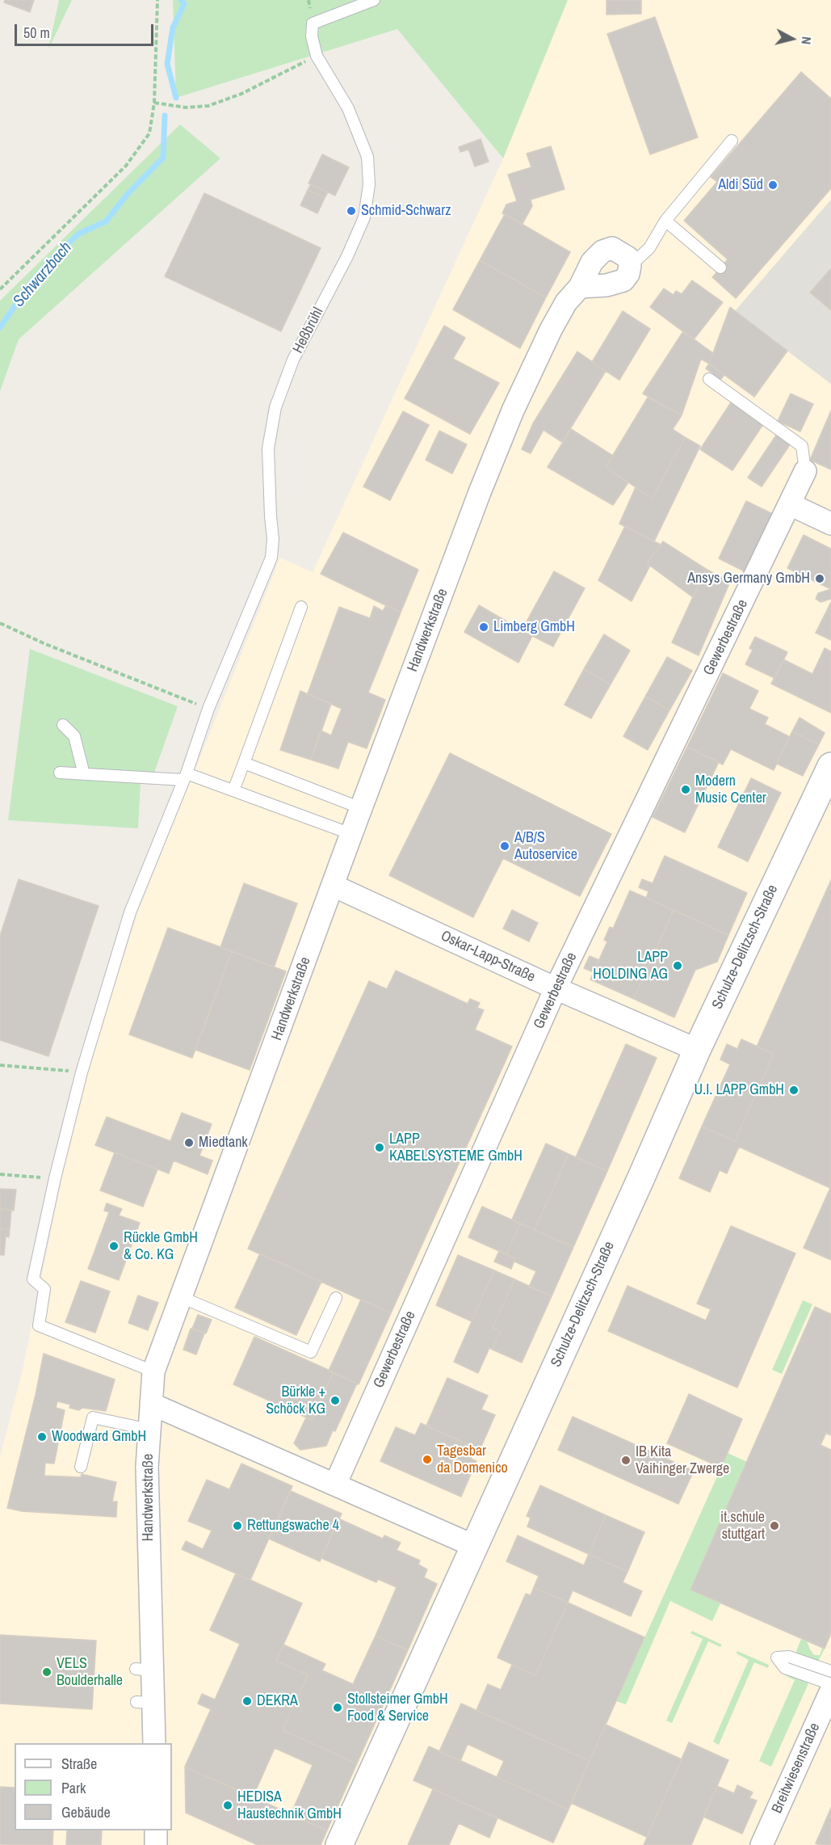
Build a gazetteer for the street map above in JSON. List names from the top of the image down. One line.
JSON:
{"streets":{"street":["Handwerkstraße","Gewerbestraße","Schulze-Delitzsch-Straße","Oskar-Lapp-Straße","Breitwiesenstraße"],"lane":["Heßbrühl"]},"crossings":[["Heßbrühl","Handwerkstraße"],["Handwerkstraße","Oskar-Lapp-Straße"],["Gewerbestraße","Oskar-Lapp-Straße"],["Schulze-Delitzsch-Straße","Oskar-Lapp-Straße"]],"water":["Schwarzbach"],"places":["Aldi Süd","Schmid-Schwarz","Ansys Germany GmbH","Limberg GmbH","Modern Music Center","A/B/S Autoservice","LAPP HOLDING AG","U.I. LAPP GmbH","Miedtank","LAPP KABELSYSTEME GmbH","Rückle GmbH & Co. KG","Bürkle + Schöck KG","Woodward GmbH","Tagesbar da Domenico","IB Kita Vaihinger Zwerge","Rettungswache 4","it.schule stuttgart","VELS Boulderhalle","DEKRA","Stollsteimer GmbH Food & Service","HEDISA Haustechnik GmbH"],"legend":["Straße","Park","Gebäude"],"scale_bar":"50 m","north":"right"}
